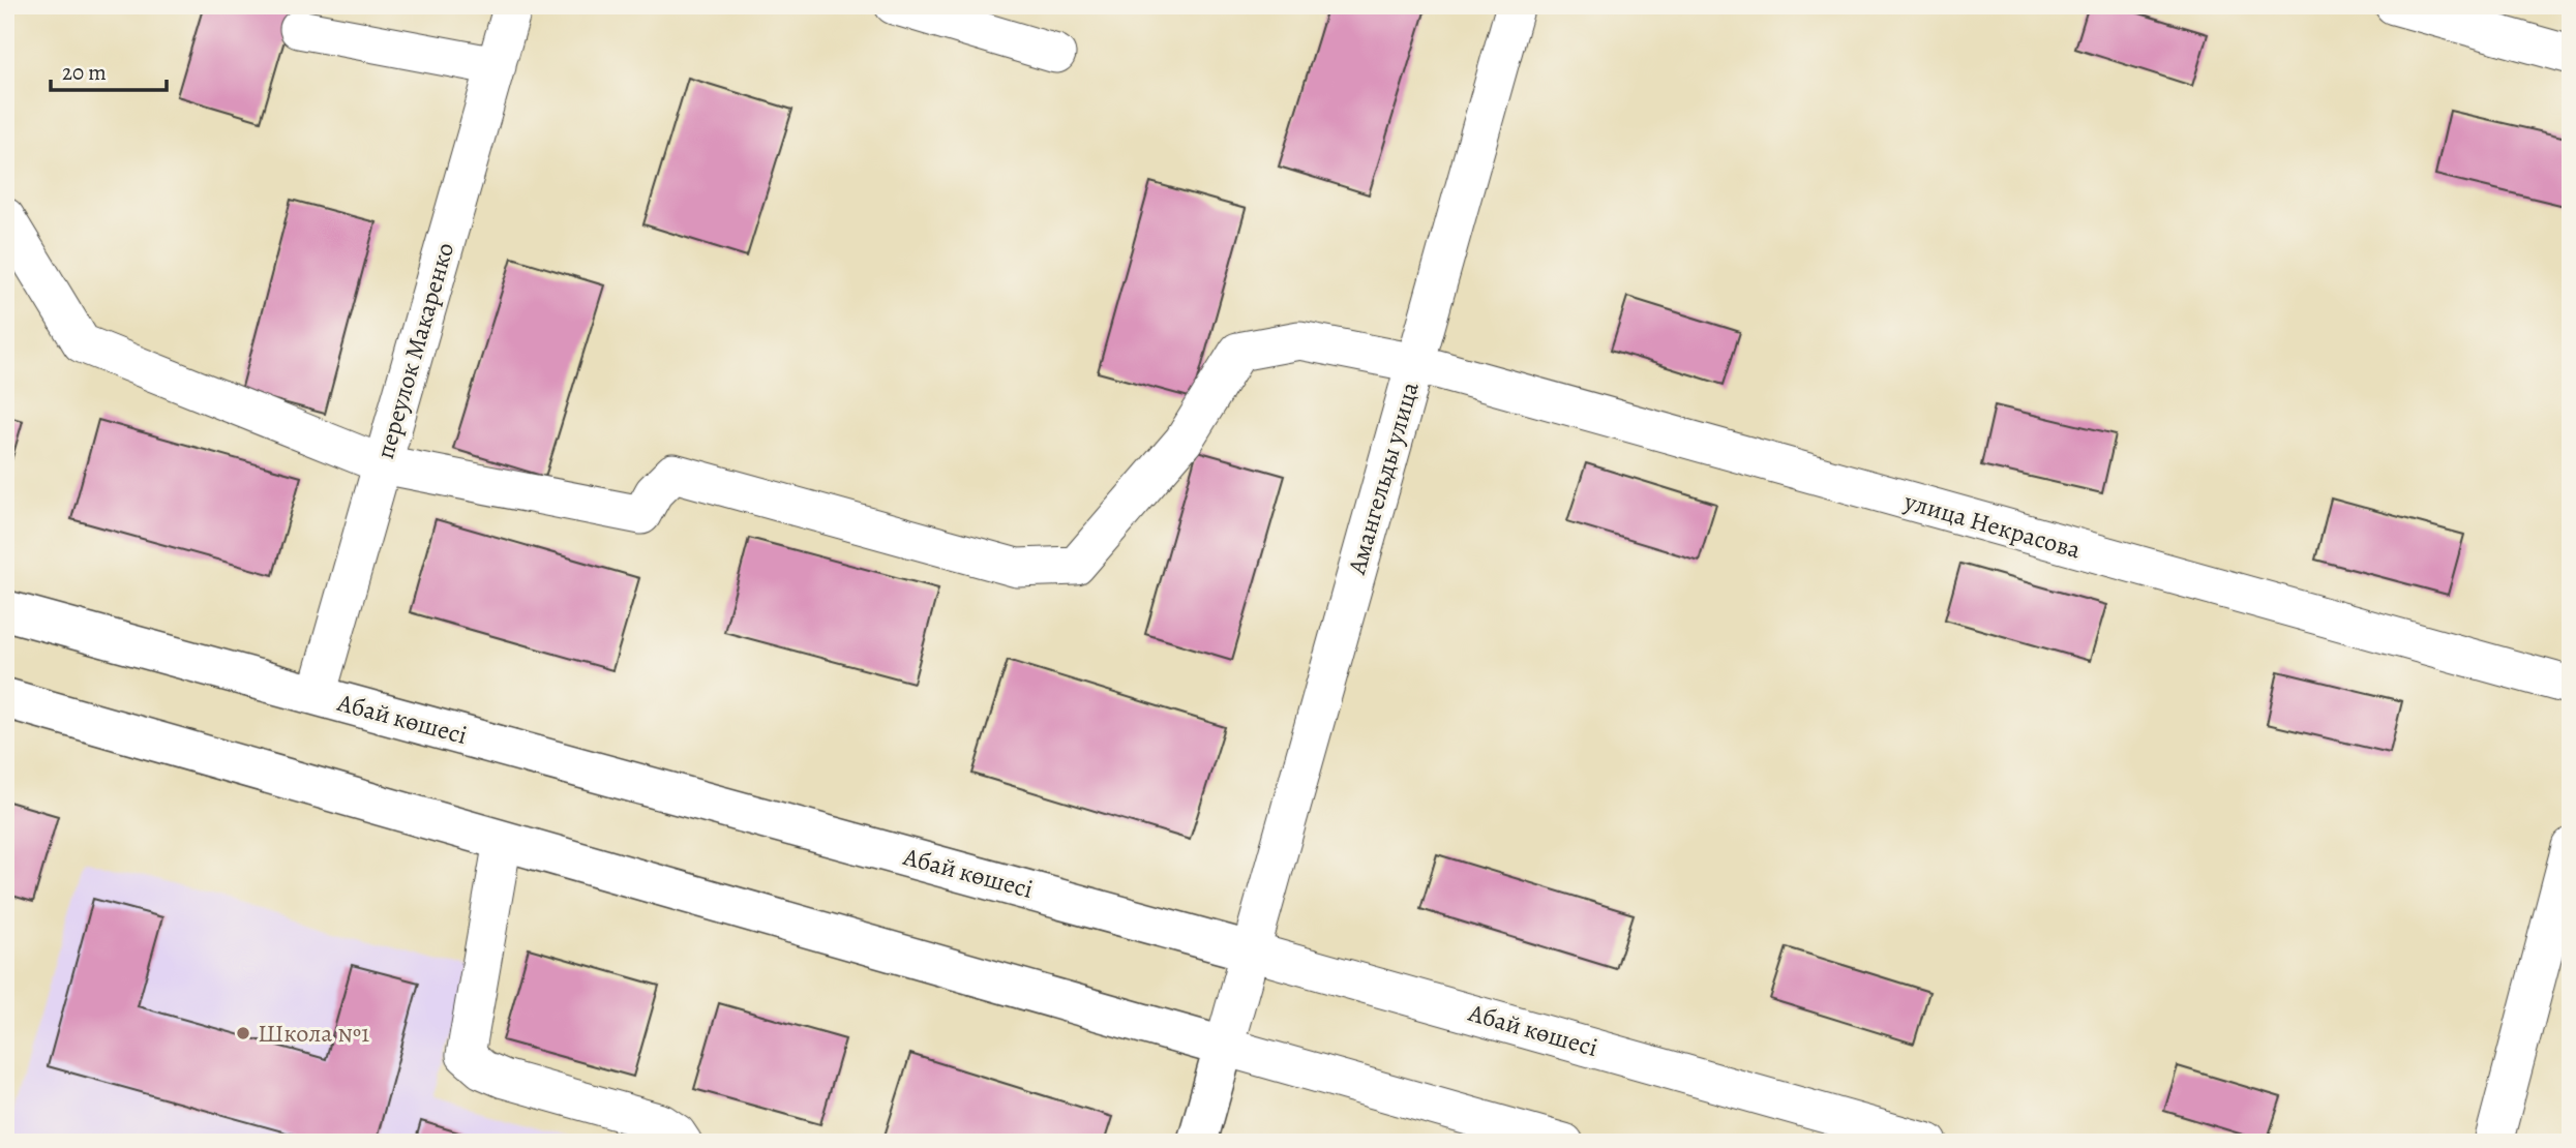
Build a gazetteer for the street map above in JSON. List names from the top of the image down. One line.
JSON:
{"streets":{"main road":["Абай көшесі"],"street":["переулок Макаренко","Амангельды улица","улица Некрасова"]},"crossings":[["переулок Макаренко","улица Некрасова"],["переулок Макаренко","Абай көшесі"],["Амангельды улица","улица Некрасова"],["Амангельды улица","Абай көшесі"]],"places":["Школа №1"],"scale_bar":"20 m"}
